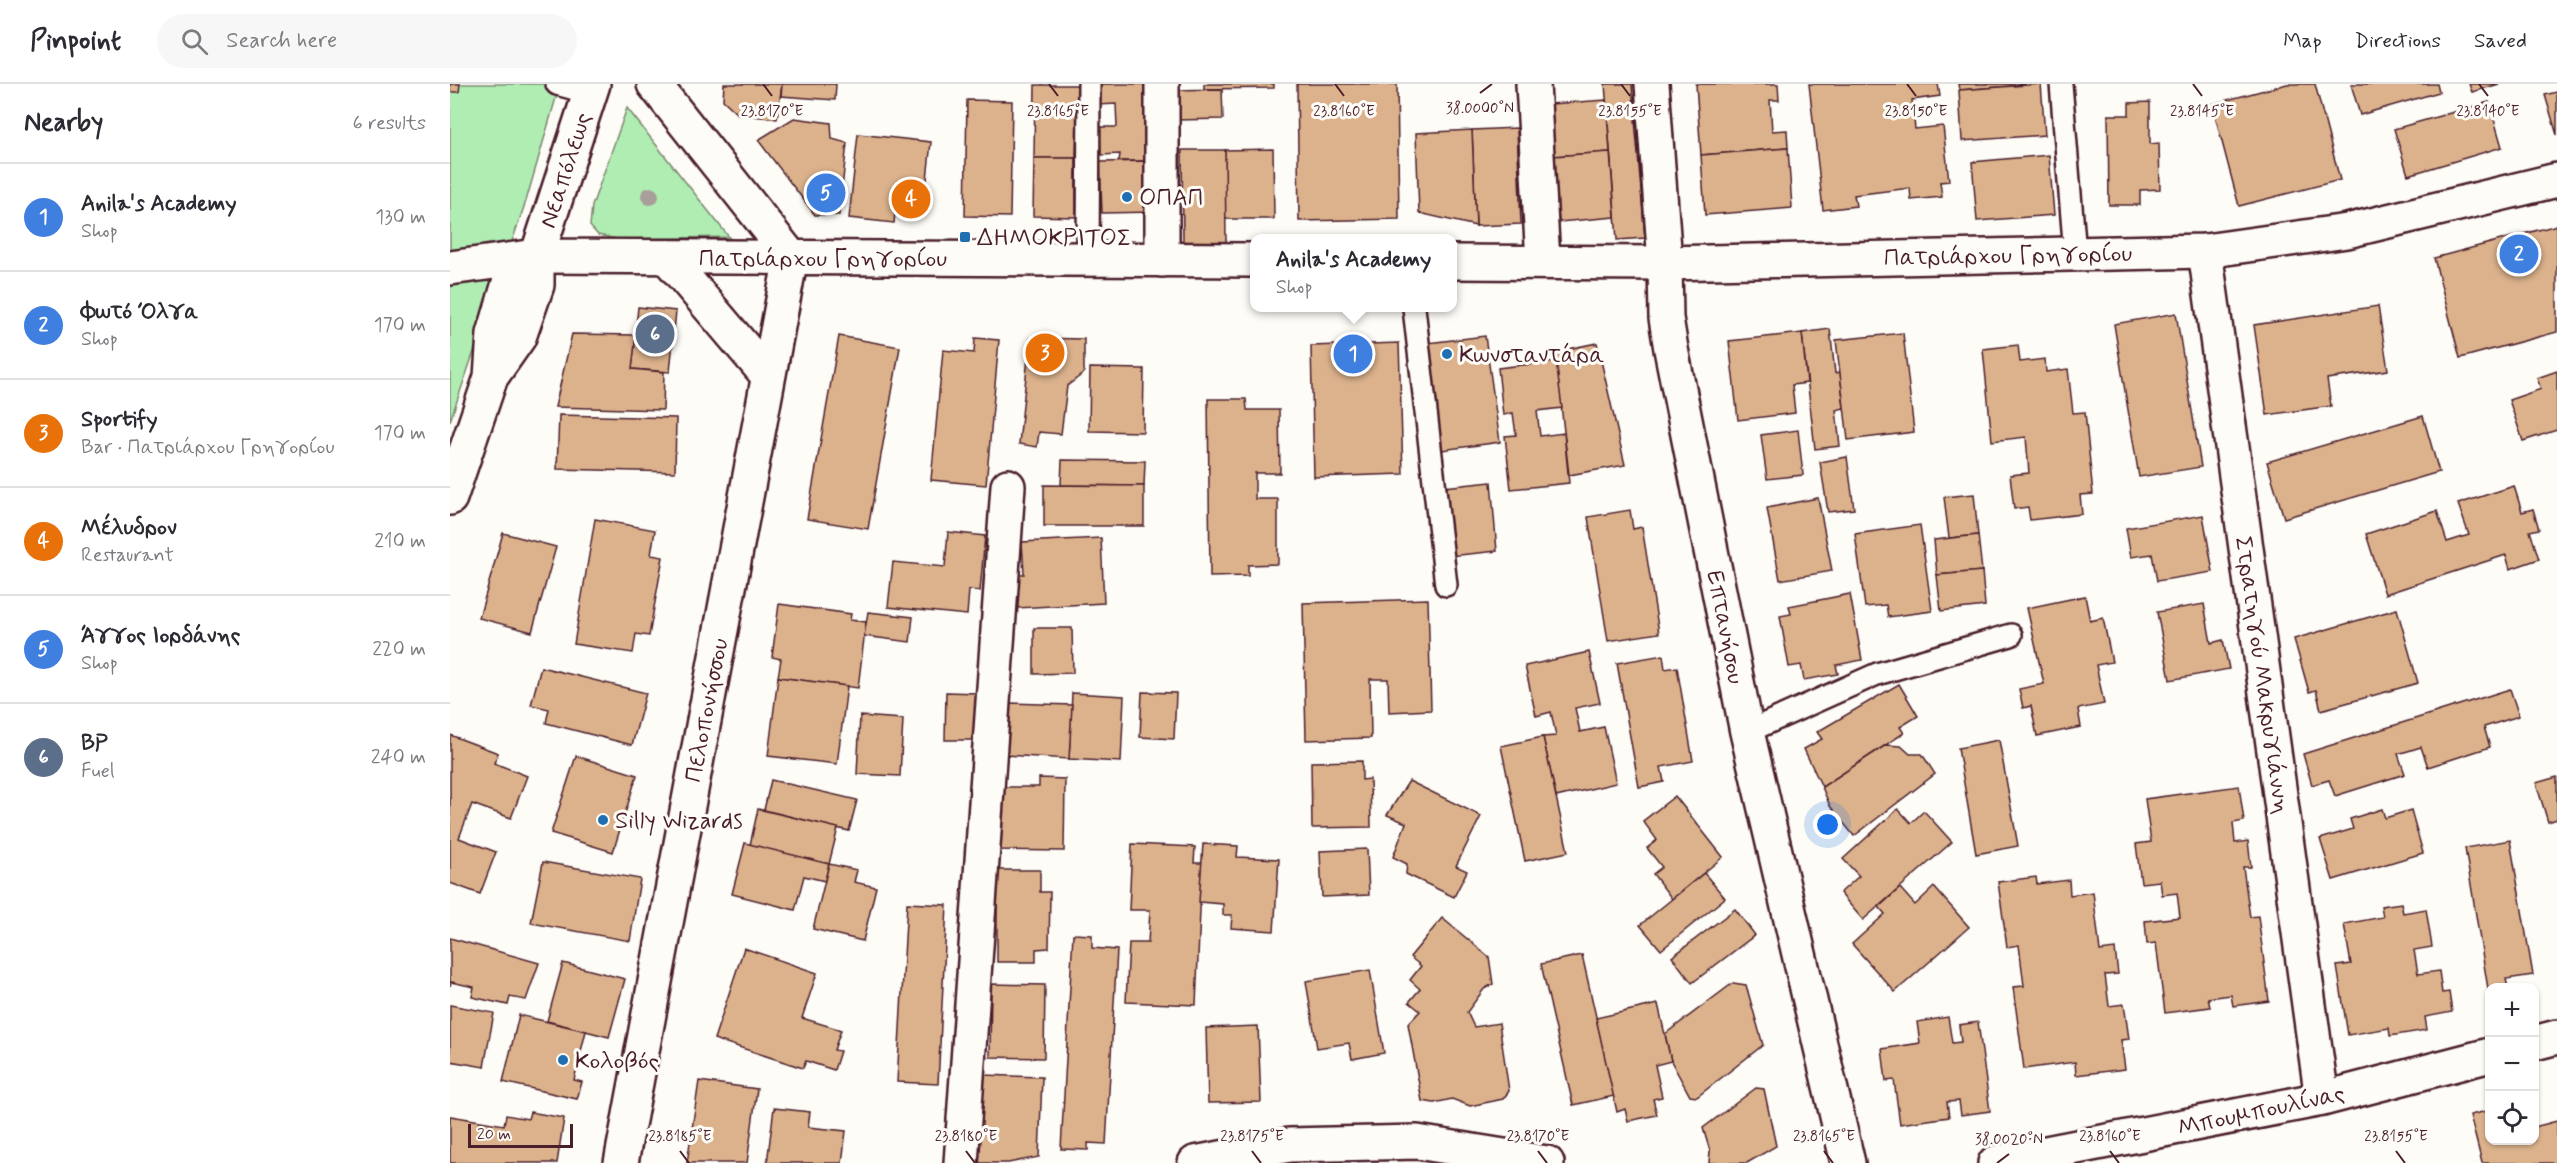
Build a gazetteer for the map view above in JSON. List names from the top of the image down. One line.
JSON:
{"streets":{"street":["Νεαπόλεως","Πατριάρχου Γρηγορίου","Επτανήσου","Στρατηγού Μακρυγιάννη","Πελοπονήσσου","Μπουμπουλίνας"]},"crossings":[["Νεαπόλεως","Πατριάρχου Γρηγορίου"],["Πατριάρχου Γρηγορίου","Επτανήσου"],["Πατριάρχου Γρηγορίου","Στρατηγού Μακρυγιάννη"],["Πατριάρχου Γρηγορίου","Πελοπονήσσου"],["Στρατηγού Μακρυγιάννη","Μπουμπουλίνας"]],"places":{"other":["ΟΠΑΠ","Κωνσταντάρα","Silly Wizards","Κολοβός"],"transit":["ΔΗΜΟΚΡΙΤΟΣ"]},"scale_bar":"20 m","page":{"header":"Pinpoint","search":"Search here","nav":["Map","Directions","Saved"],"heading":["Nearby","6 results"],"list":[{"mark":"1","name":"Anila's Academy","note":"Shop","value":"130 m"},{"mark":"2","name":"Φωτό Όλγα","note":"Shop","value":"170 m"},{"mark":"3","name":"Sportify","note":"Bar · Πατριάρχου Γρηγορίου","value":"170 m"},{"mark":"4","name":"Μέλυδρον","note":"Restaurant","value":"210 m"},{"mark":"5","name":"Άγγος Ιορδάνης","note":"Shop","value":"220 m"},{"mark":"6","name":"BP","note":"Fuel","value":"240 m"}],"pins":["5","4","2","6","3","1"],"popup":["Anila's Academy","Shop"],"map_buttons":["+","−"],"scale":"20 m"},"coordinates":["38.0000°N","23.8170°E","23.8165°E","23.8160°E","23.8155°E","23.8150°E","23.8145°E","23.8140°E","23.8185°E","23.8180°E","23.8175°E","38.0020°N"]}
